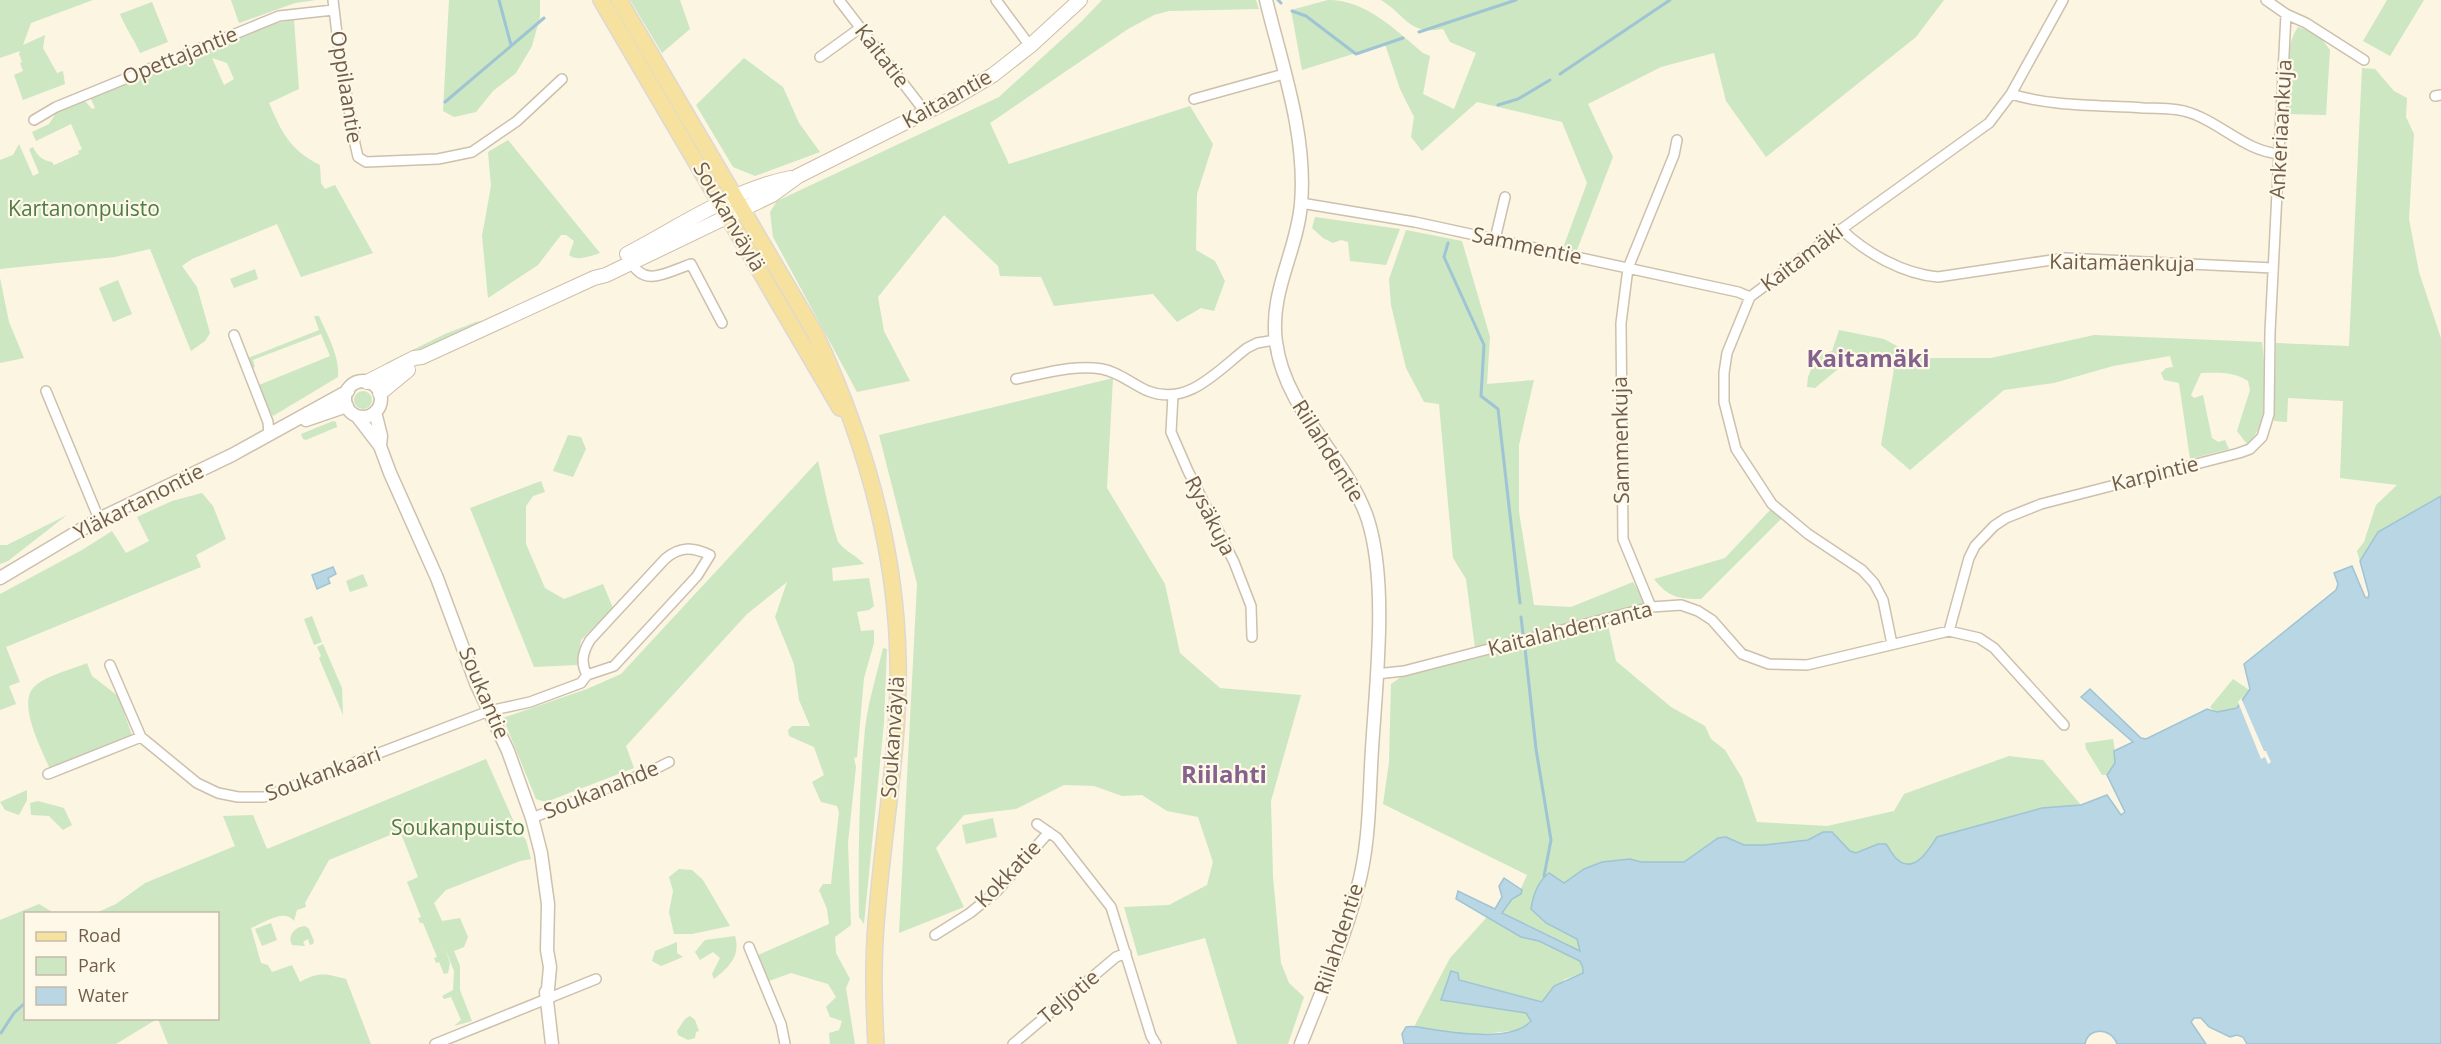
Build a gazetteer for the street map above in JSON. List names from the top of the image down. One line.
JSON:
{"streets":{"main road":["Kaitaantie","Soukanväylä"],"street":["Opettajantie","Kaitatie","Oppilaantie","Ankeriaankuja","Sammentie","Kaitamäki","Kaitamäenkuja","Sammenkuja","Riilahdentie","Karpintie","Yläkartanontie","Rysäkuja","Kaitalahdenranta","Soukantie","Soukankaari","Soukanahde","Kokkatie","Teljotie"]},"crossings":[["Opettajantie","Oppilaantie"],["Kaitatie","Kaitaantie"],["Kaitaantie","Soukanväylä"],["Ankeriaankuja","Kaitamäenkuja"],["Ankeriaankuja","Karpintie"],["Sammentie","Kaitamäki"],["Sammentie","Sammenkuja"],["Sammentie","Riilahdentie"],["Kaitamäki","Kaitamäenkuja"],["Kaitamäki","Kaitalahdenranta"],["Kaitamäenkuja","Karpintie"],["Sammenkuja","Kaitalahdenranta"],["Riilahdentie","Kaitalahdenranta"],["Karpintie","Kaitalahdenranta"],["Yläkartanontie","Soukantie"],["Soukantie","Soukankaari"],["Soukantie","Soukanahde"]],"districts":["Kaitamäki","Riilahti"],"parks":["Kartanonpuisto","Soukanpuisto"],"legend":["Road","Park","Water"]}
